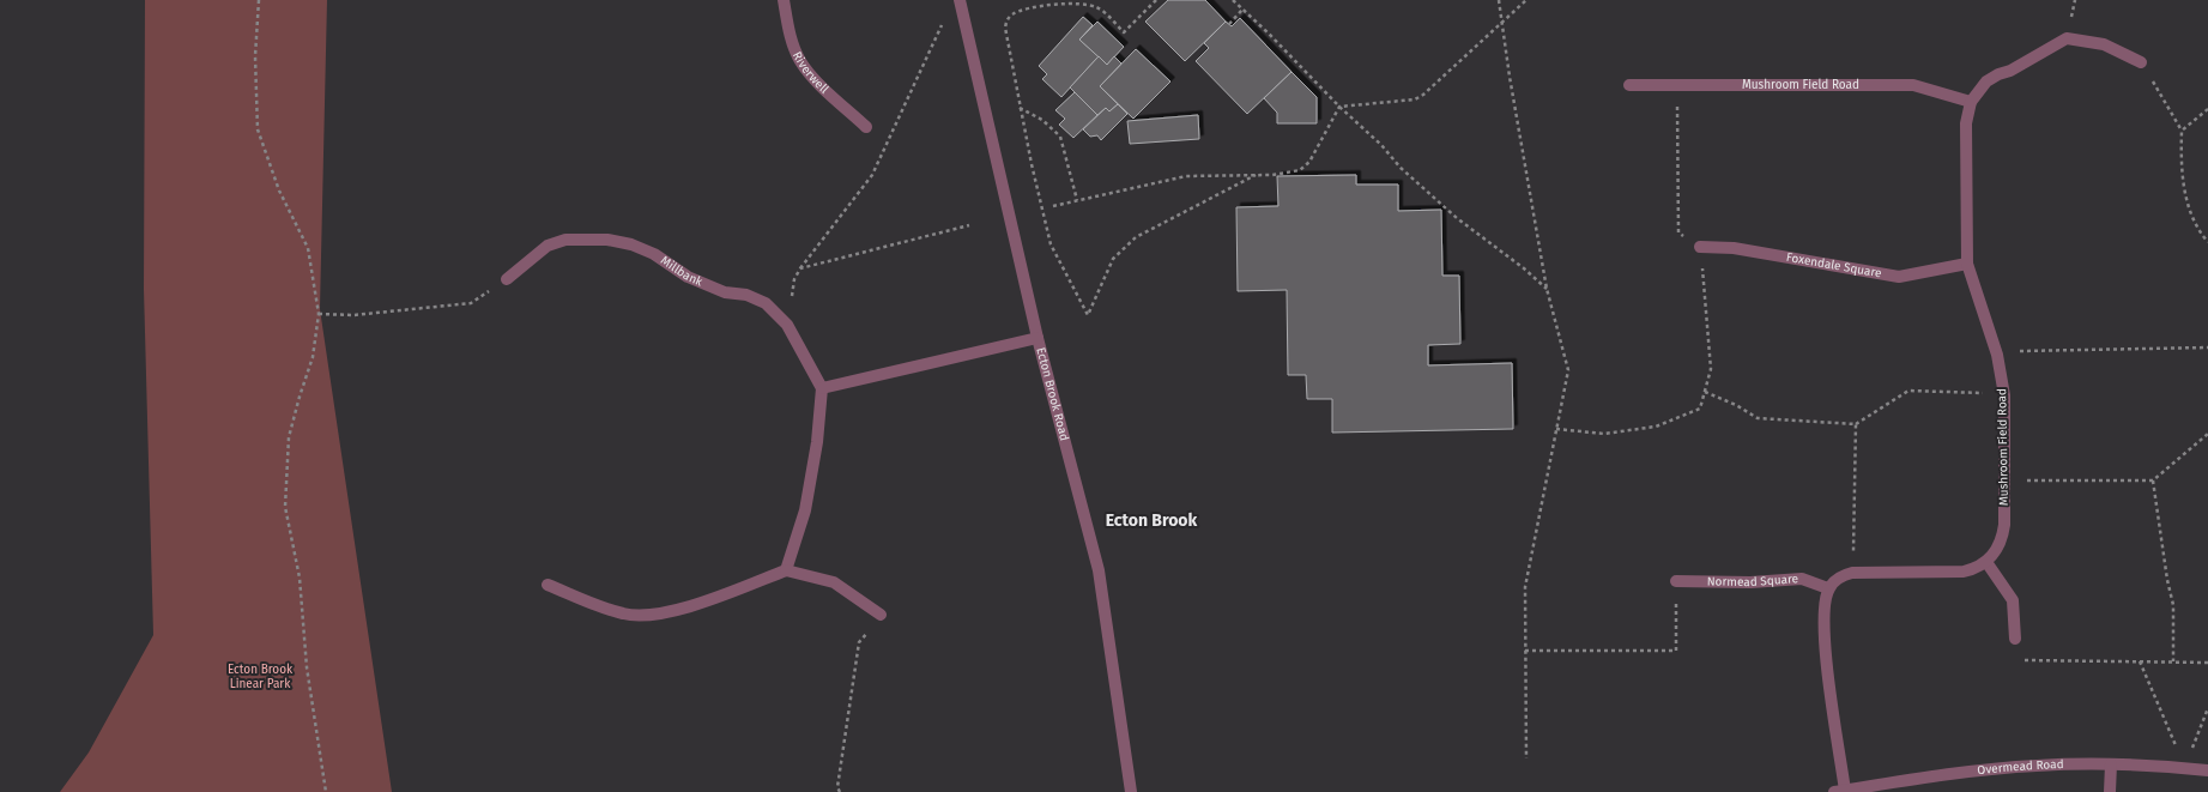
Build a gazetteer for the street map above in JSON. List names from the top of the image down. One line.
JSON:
{"streets":{"street":["Riverwell","Mushroom Field Road","Foxendale Square","Millbank","Ecton Brook Road","Normead Square","Overmead Road"]},"crossings":[["Mushroom Field Road","Foxendale Square"]],"districts":["Ecton Brook"],"parks":["Ecton Brook Linear Park"]}
